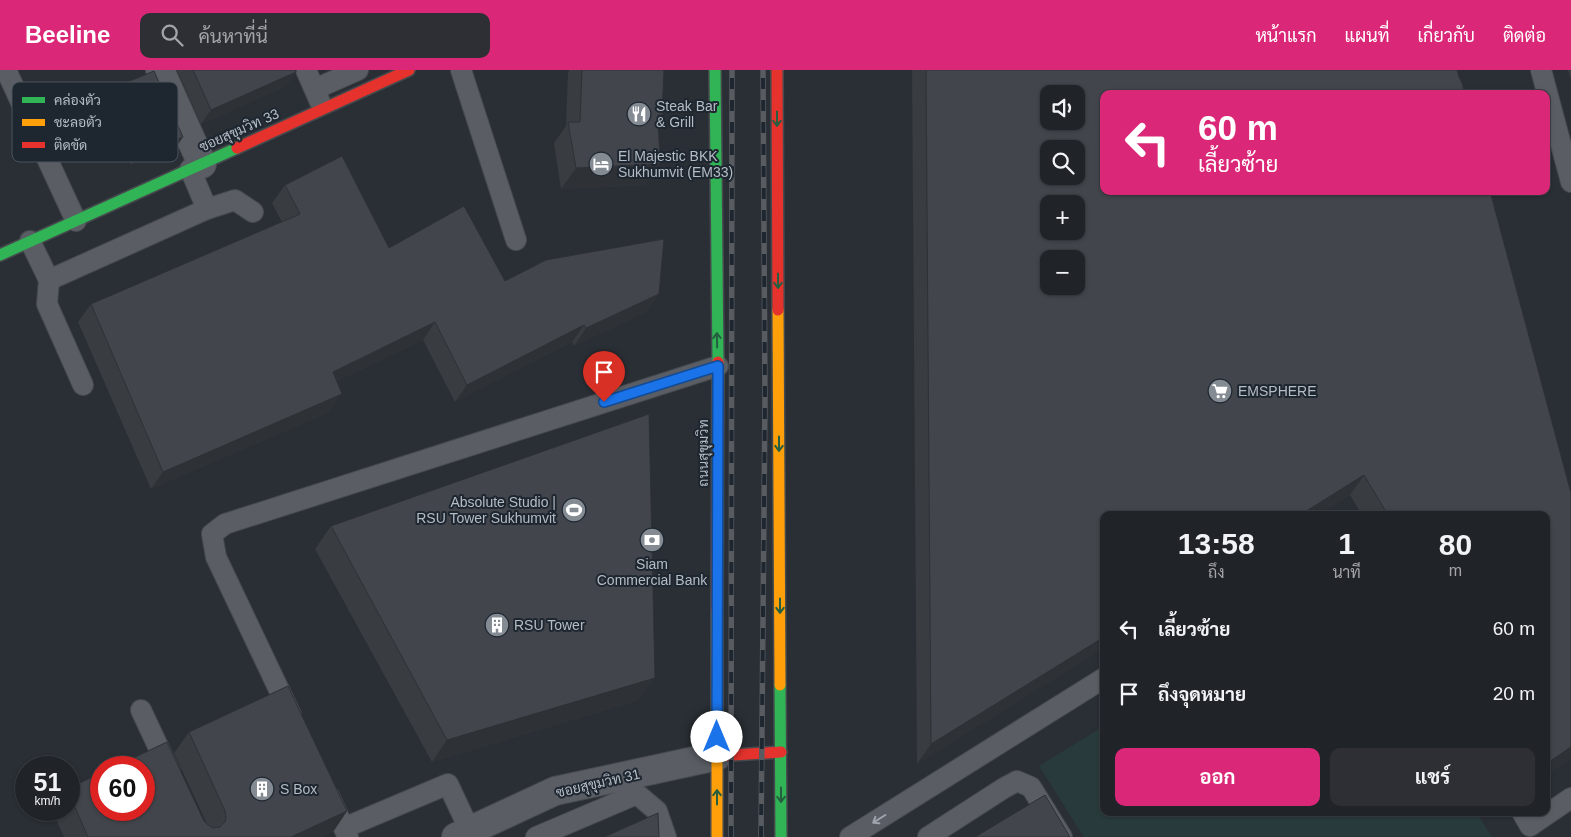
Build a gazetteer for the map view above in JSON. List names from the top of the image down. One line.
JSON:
{"streets":{"main road":["ซอยสุขุมวิท 33","ถนนสุขุมวิท"],"street":["ซอยสุขุมวิท 31"]},"crossings":[["ถนนสุขุมวิท","ซอยสุขุมวิท 31"]],"places":{"restaurant":["Steak Bar & Grill"],"hotel":["El Majestic BKK Sukhumvit (EM33)"],"supermarket":["EMSPHERE"],"sports":["Absolute Studio | RSU Tower Sukhumvit"],"bank":["Siam Commercial Bank"],"building":["RSU Tower","S Box"]},"legend":["คล่องตัว","ชะลอตัว","ติดขัด"],"page":{"header":"Beeline","search":"ค้นหาที่นี่","nav":["หน้าแรก","แผนที่","เกี่ยวกับ","ติดต่อ"],"map_buttons":["+","−"],"turn":["60 m","เลี้ยวซ้าย"],"eta":["13:58","ถึง","1","นาที","80","m"],"list":[{"name":"เลี้ยวซ้าย","value":"60 m"},{"name":"ถึงจุดหมาย","value":"20 m"}],"buttons":["ออก","แชร์"],"speed":"51 km/h","limit":"60"}}
